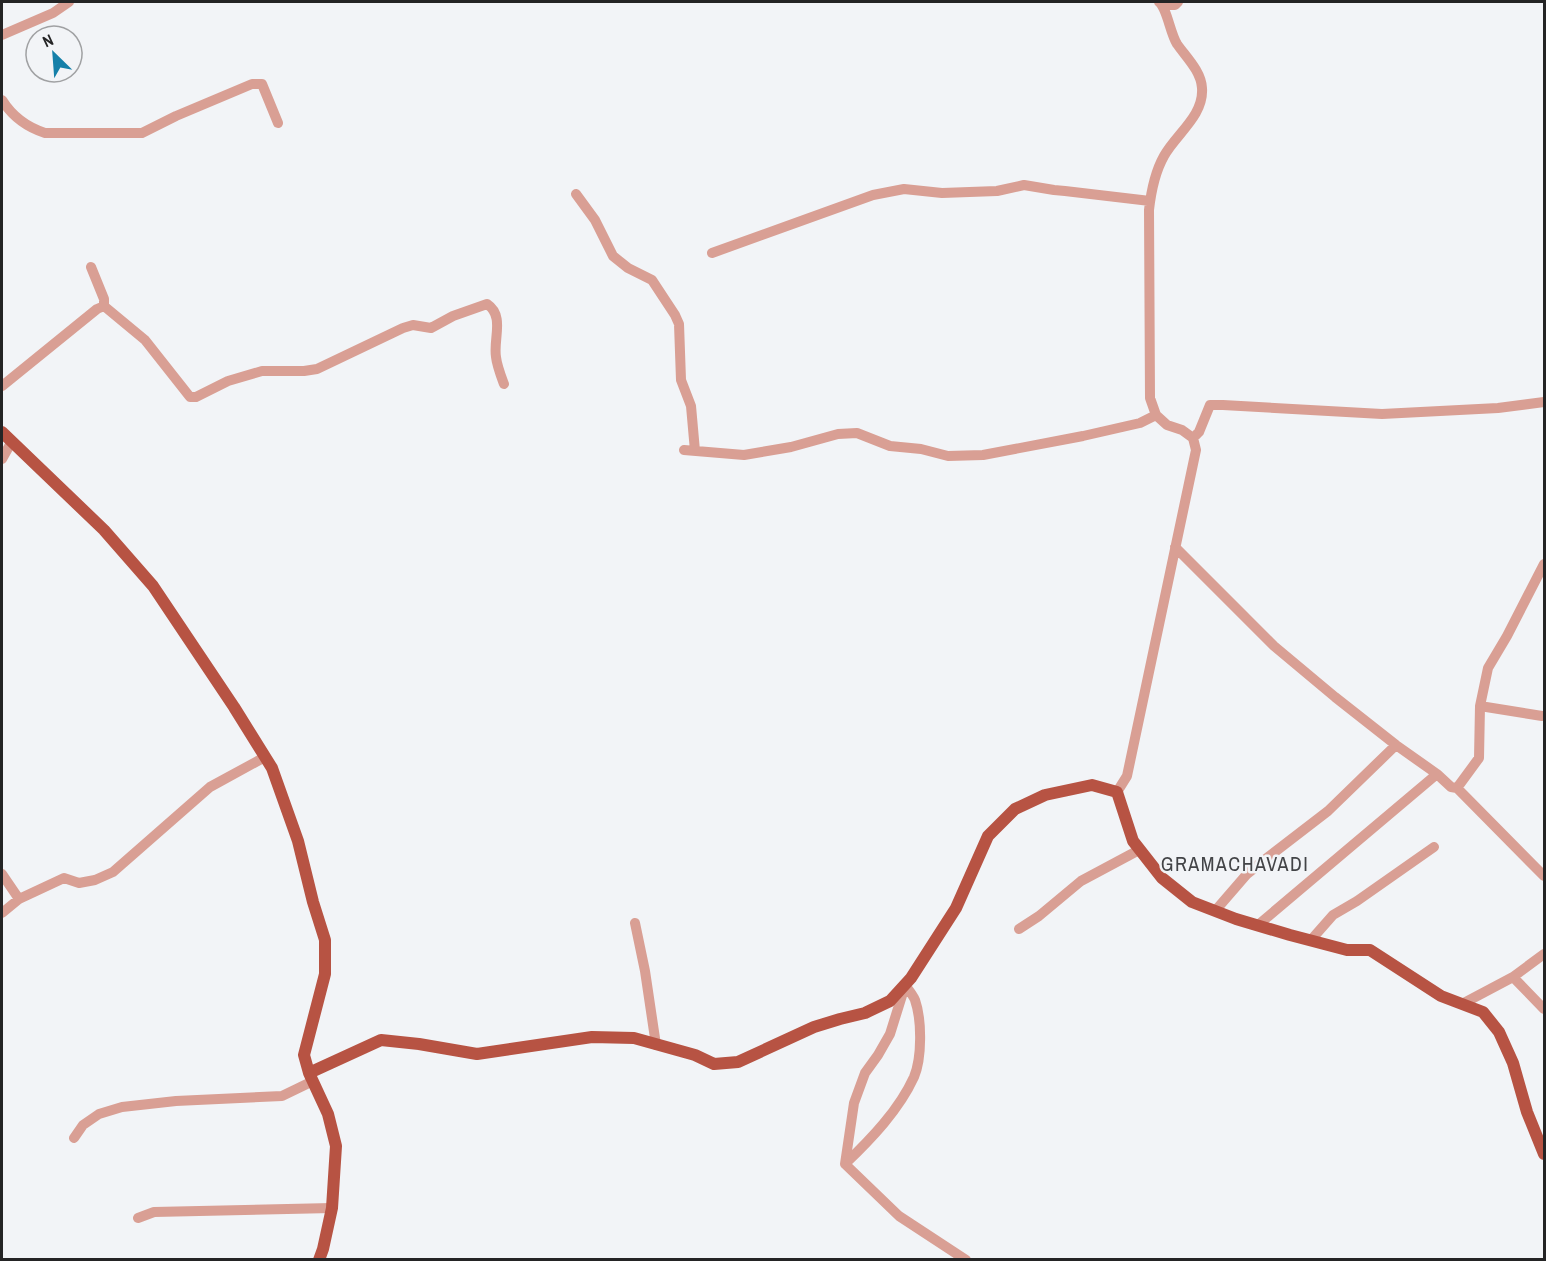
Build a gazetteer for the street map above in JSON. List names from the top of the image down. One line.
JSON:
{"districts":["GRAMACHAVADI"],"north":"top left"}
